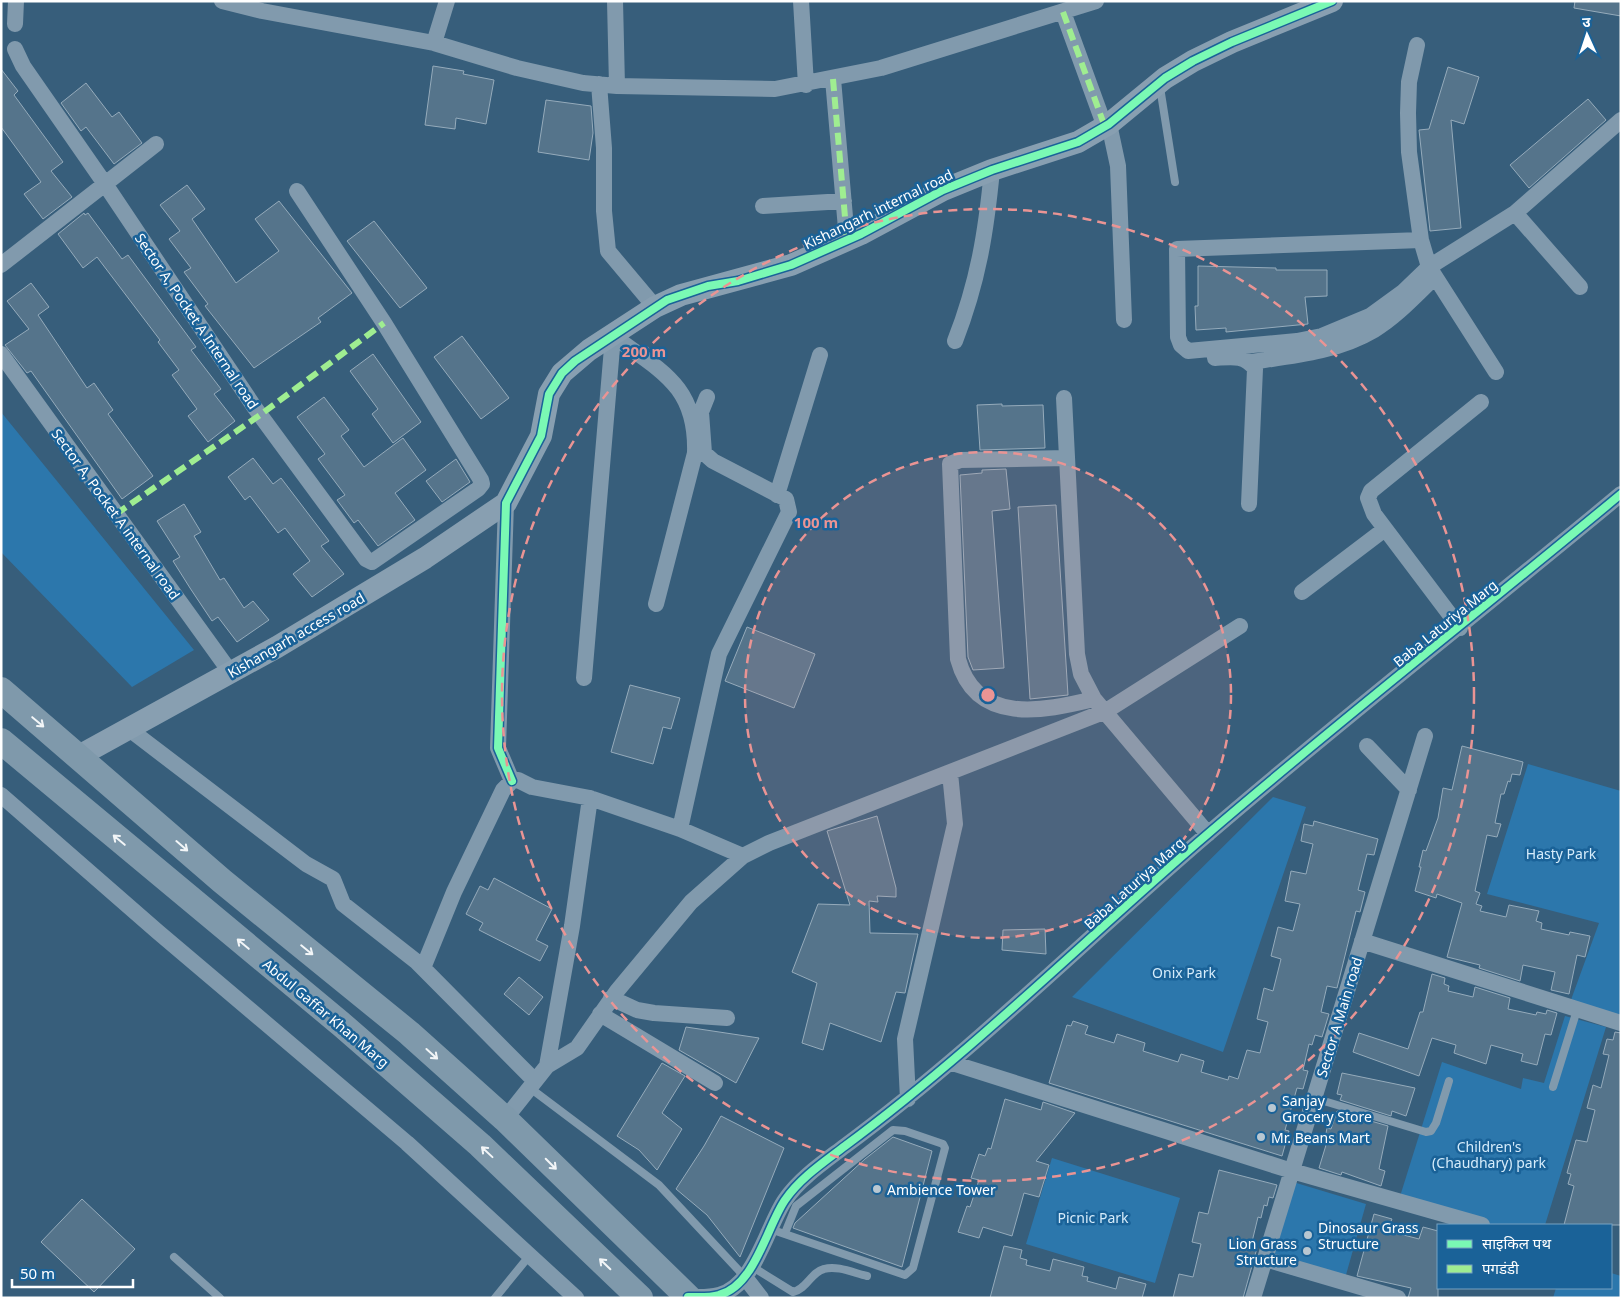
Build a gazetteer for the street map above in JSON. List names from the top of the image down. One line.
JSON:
{"streets":{"main road":["Abdul Gaffar Khan Marg"],"street":["Kishangarh internal road","Sector A, Pocket A Internal road","Sector A, Pocket A internal road","Baba Laturiya Marg","Kishangarh access road","Sector A Main road"]},"crossings":[["Kishangarh internal road","Kishangarh access road"],["Sector A, Pocket A internal road","Kishangarh access road"]],"parks":["Hasty Park","Onix Park","Children's (Chaudhary) park","Picnic Park"],"places":["Sanjay Grocery Store","Mr. Beans Mart","Ambience Tower","Dinosaur Grass Structure","Lion Grass Structure"],"legend":["साइकिल पथ","पगडंडी"],"scale_bar":"50 m","north":"top","rings":["200 m","100 m"]}
